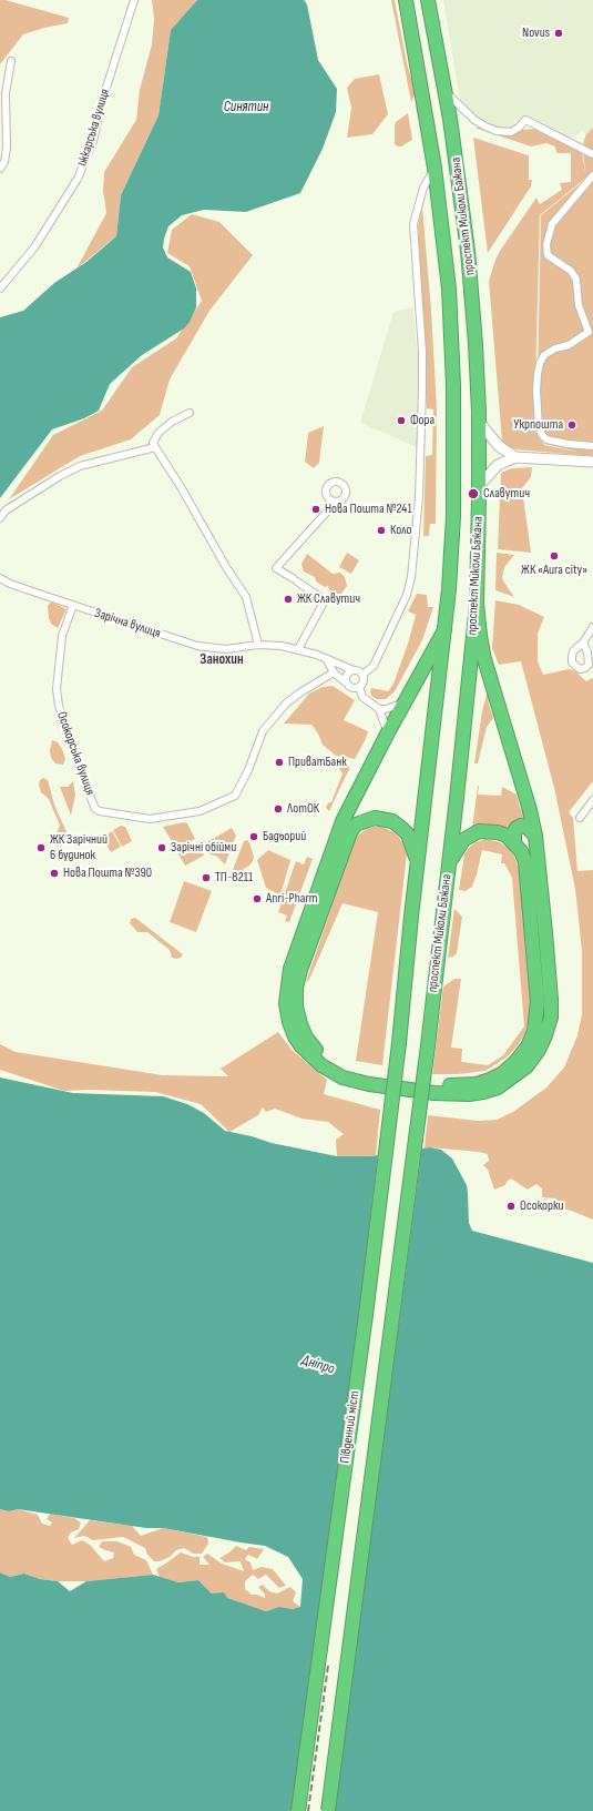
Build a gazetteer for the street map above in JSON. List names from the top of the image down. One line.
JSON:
{"streets":{"highway":["проспект Миколи Бажана","Південний міст"],"street":["Іжкарська вулиця","Зарічна вулиця","Осокорська вулиця"]},"crossings":[["проспект Миколи Бажана","Південний міст"],["Зарічна вулиця","Осокорська вулиця"]],"districts":["Занохин"],"water":["Синятин","Дніпро"],"places":["Novus","Фора","Укрпошта","Славутич","Нова Пошта №241","Коло","ЖК «Aura city»","ЖК Славутич","ПриватБанк","ЛотОК","Бадьорий","ЖК Зарічний 6 будинок","Зарічні обійми","Нова Пошта №390","ТП-8211","Anri-Pharm","Осокорки"]}
